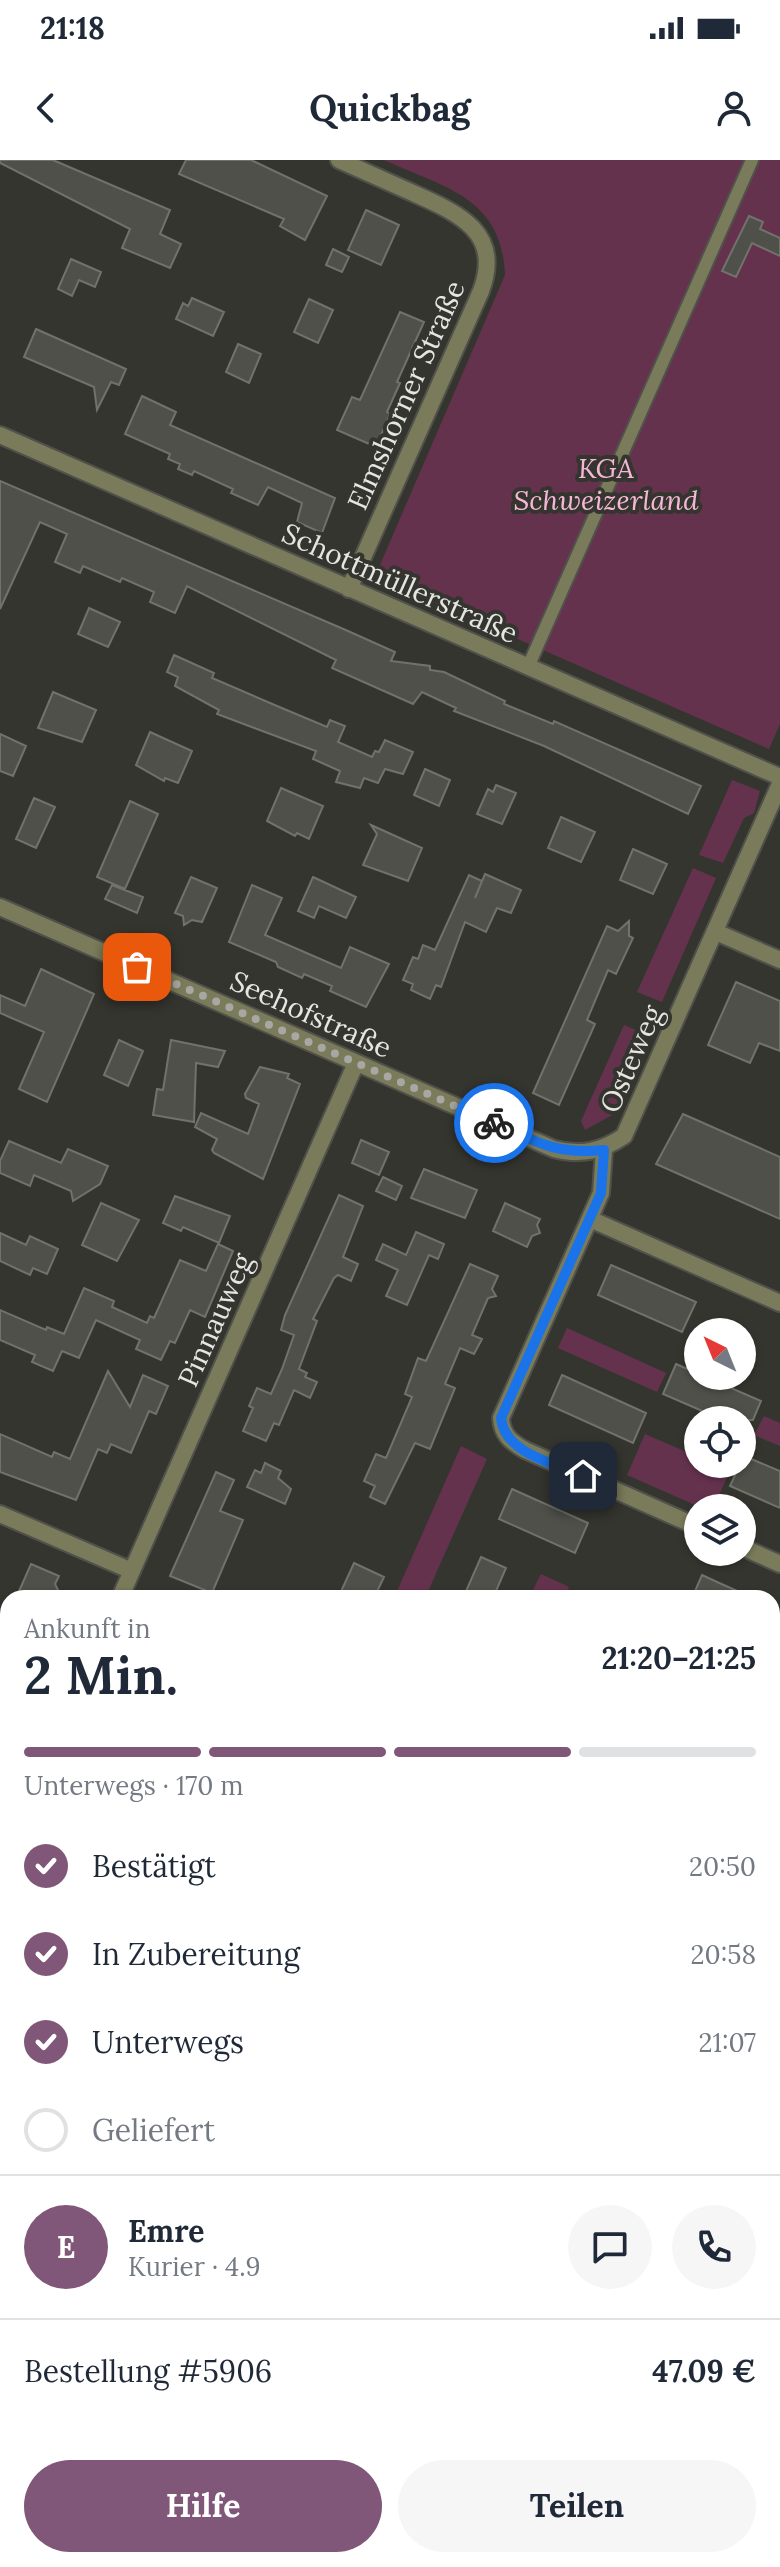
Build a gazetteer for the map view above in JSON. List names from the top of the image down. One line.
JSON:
{"streets":{"street":["Elmshorner Straße","Schottmüllerstraße","Seehofstraße","Osteweg","Pinnauweg"]},"crossings":[["Elmshorner Straße","Schottmüllerstraße"],["Seehofstraße","Osteweg"],["Seehofstraße","Pinnauweg"]],"parks":["KGA Schweizerland"],"north":"top left","page":{"status":"21:18","header":"Quickbag","heading":["2 Min.","Ankunft in","21:20–21:25"],"panel":["Emre","Kurier · 4.9","Bestellung #5906","47.09 €"],"bar":"Unterwegs · 170 m","list":[["Bestätigt","20:50"],["In Zubereitung","20:58"],["Unterwegs","21:07"],"Geliefert"],"round":"E","buttons":["Hilfe","Teilen"]}}
